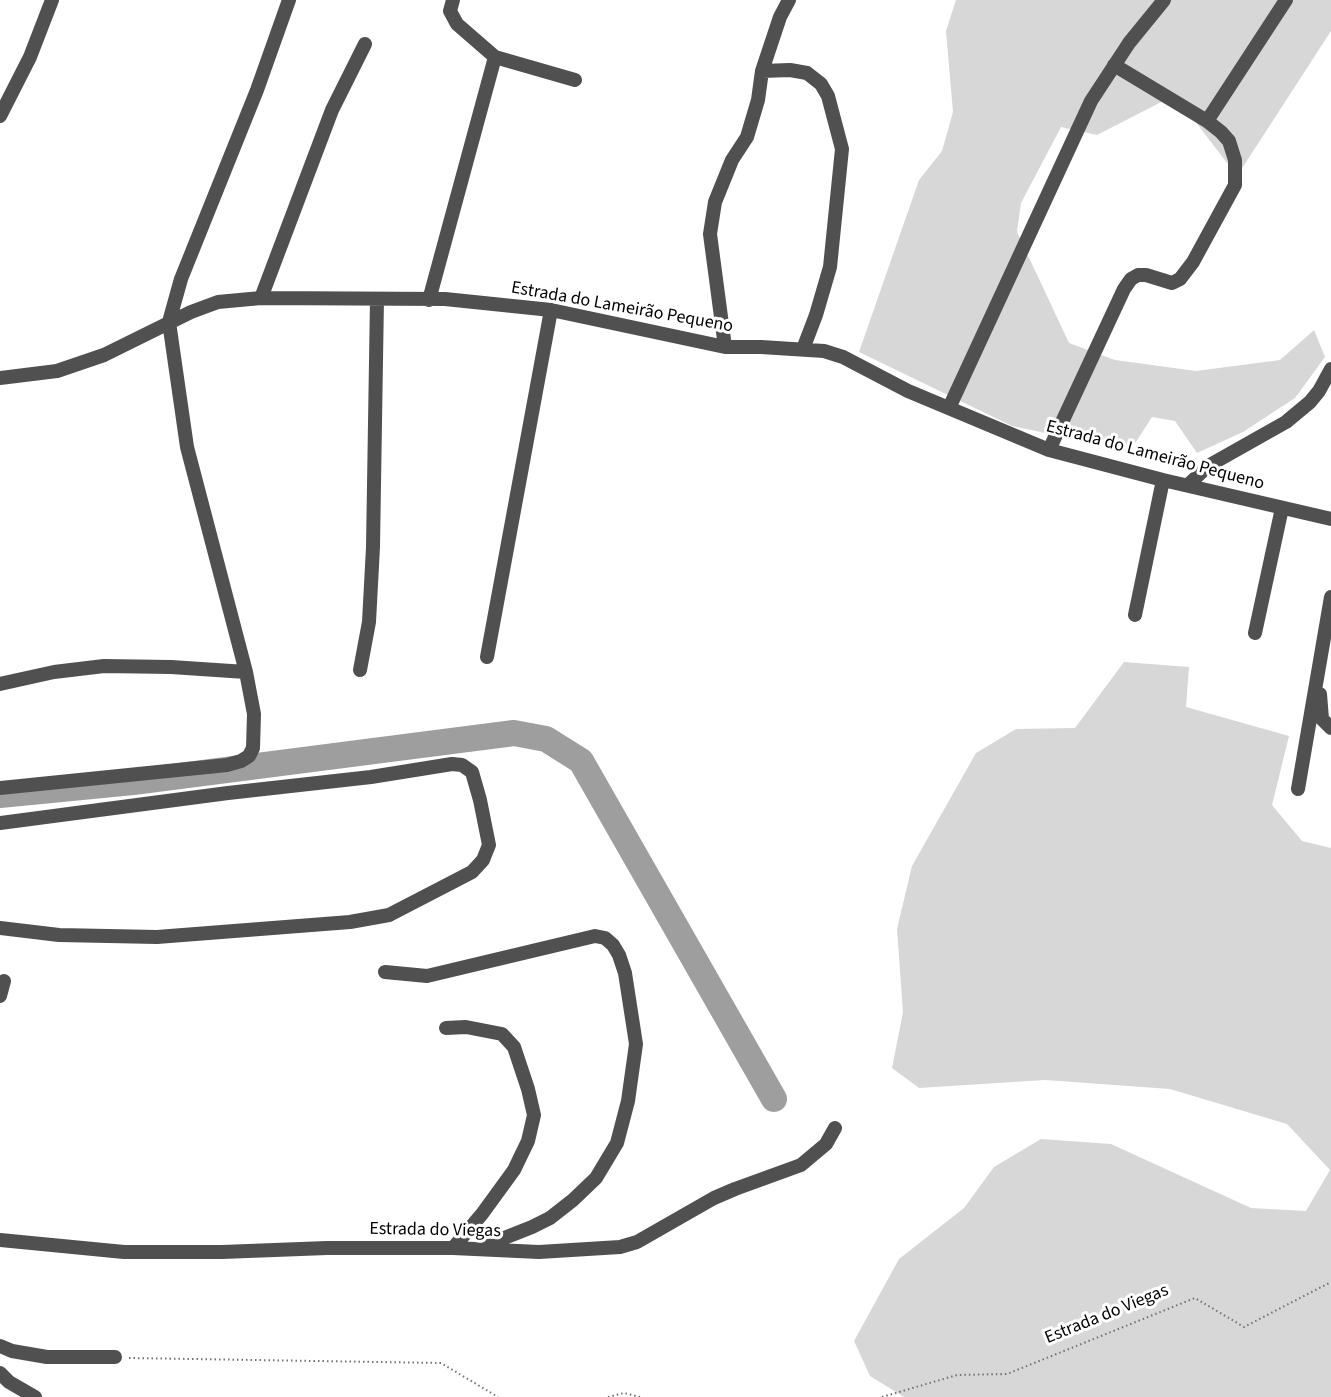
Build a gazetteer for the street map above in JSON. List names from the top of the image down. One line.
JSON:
{"streets":{"street":["Estrada do Lameirão Pequeno","Estrada do Viegas"]}}
